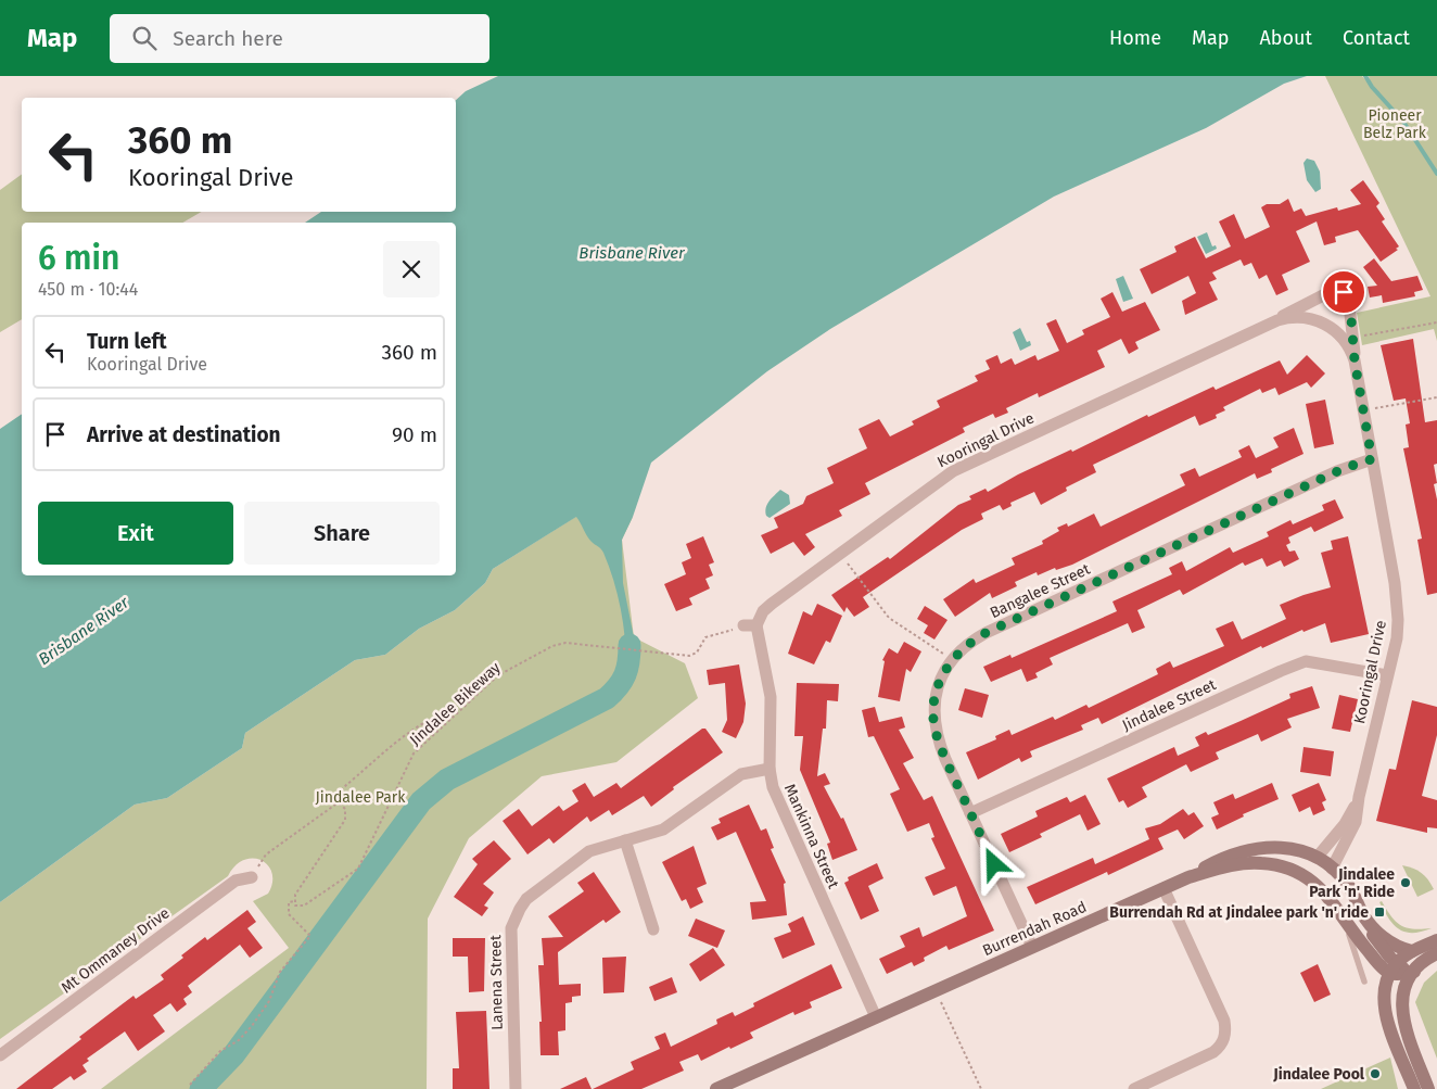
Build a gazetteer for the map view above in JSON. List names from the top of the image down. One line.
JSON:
{"streets":{"street":["Kooringal Drive","Bangalee Street","Jindalee Street","Mankinna Street","Burrendah Road","Mt Ommaney Drive","Lanena Street"],"path":["Jindalee Bikeway"]},"crossings":[["Kooringal Drive","Bangalee Street"],["Kooringal Drive","Jindalee Bikeway"],["Kooringal Drive","Jindalee Street"],["Kooringal Drive","Mankinna Street"],["Bangalee Street","Jindalee Street"],["Bangalee Street","Burrendah Road"],["Jindalee Bikeway","Mankinna Street"],["Mankinna Street","Burrendah Road"],["Mankinna Street","Lanena Street"]],"water":["Brisbane River"],"parks":["Pioneer Belz Park","Jindalee Park"],"places":{"other":["Jindalee Park 'n' Ride","Jindalee Pool"],"transit":["Burrendah Rd at Jindalee park 'n' ride"]},"page":{"header":"Map","search":"Search here","nav":["Home","Map","About","Contact"],"turn":["360 m","Kooringal Drive"],"heading":["6 min","450 m · 10:44"],"list":[{"name":"Turn left","note":"Kooringal Drive","value":"360 m"},{"name":"Arrive at destination","value":"90 m"}],"buttons":["Exit","Share"]}}
